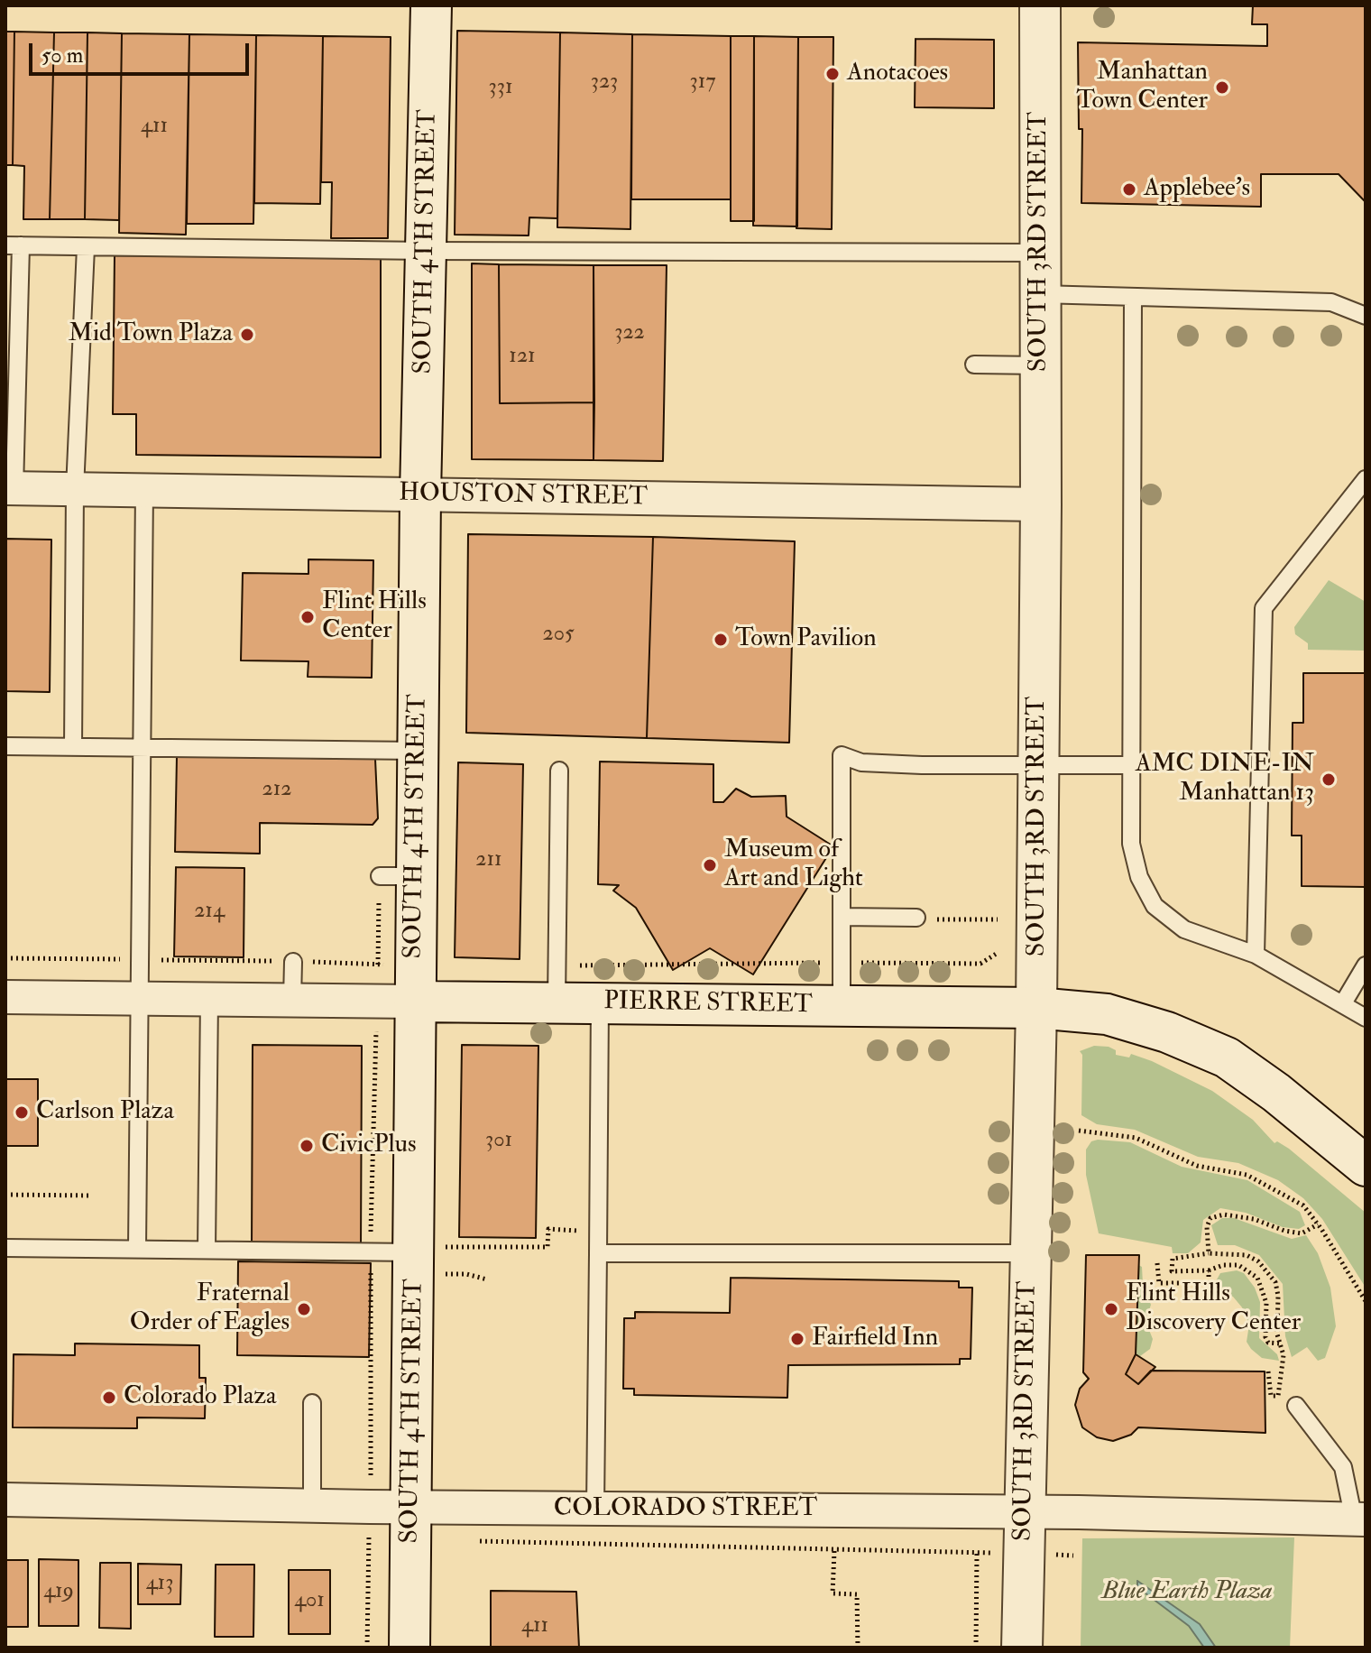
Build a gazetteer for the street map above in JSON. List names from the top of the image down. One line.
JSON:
{"streets":{"main road":["SOUTH 4TH STREET","SOUTH 3RD STREET","PIERRE STREET"],"street":["HOUSTON STREET","COLORADO STREET"]},"crossings":[["SOUTH 4TH STREET","HOUSTON STREET"],["SOUTH 4TH STREET","PIERRE STREET"],["SOUTH 4TH STREET","COLORADO STREET"],["SOUTH 3RD STREET","HOUSTON STREET"],["SOUTH 3RD STREET","PIERRE STREET"],["SOUTH 3RD STREET","COLORADO STREET"]],"parks":["Blue Earth Plaza"],"places":["Anotacoes","Manhattan Town Center","Applebee's","Mid Town Plaza","Flint Hills Center","Town Pavilion","AMC DINE-IN Manhattan 13","Museum of Art and Light","Carlson Plaza","CivicPlus","Fraternal Order of Eagles","Flint Hills Discovery Center","Fairfield Inn","Colorado Plaza"],"house_numbers":["323","317","331","411","322","121","205","212","211","214","301","413","419","401","411"],"scale_bar":"50 m"}
